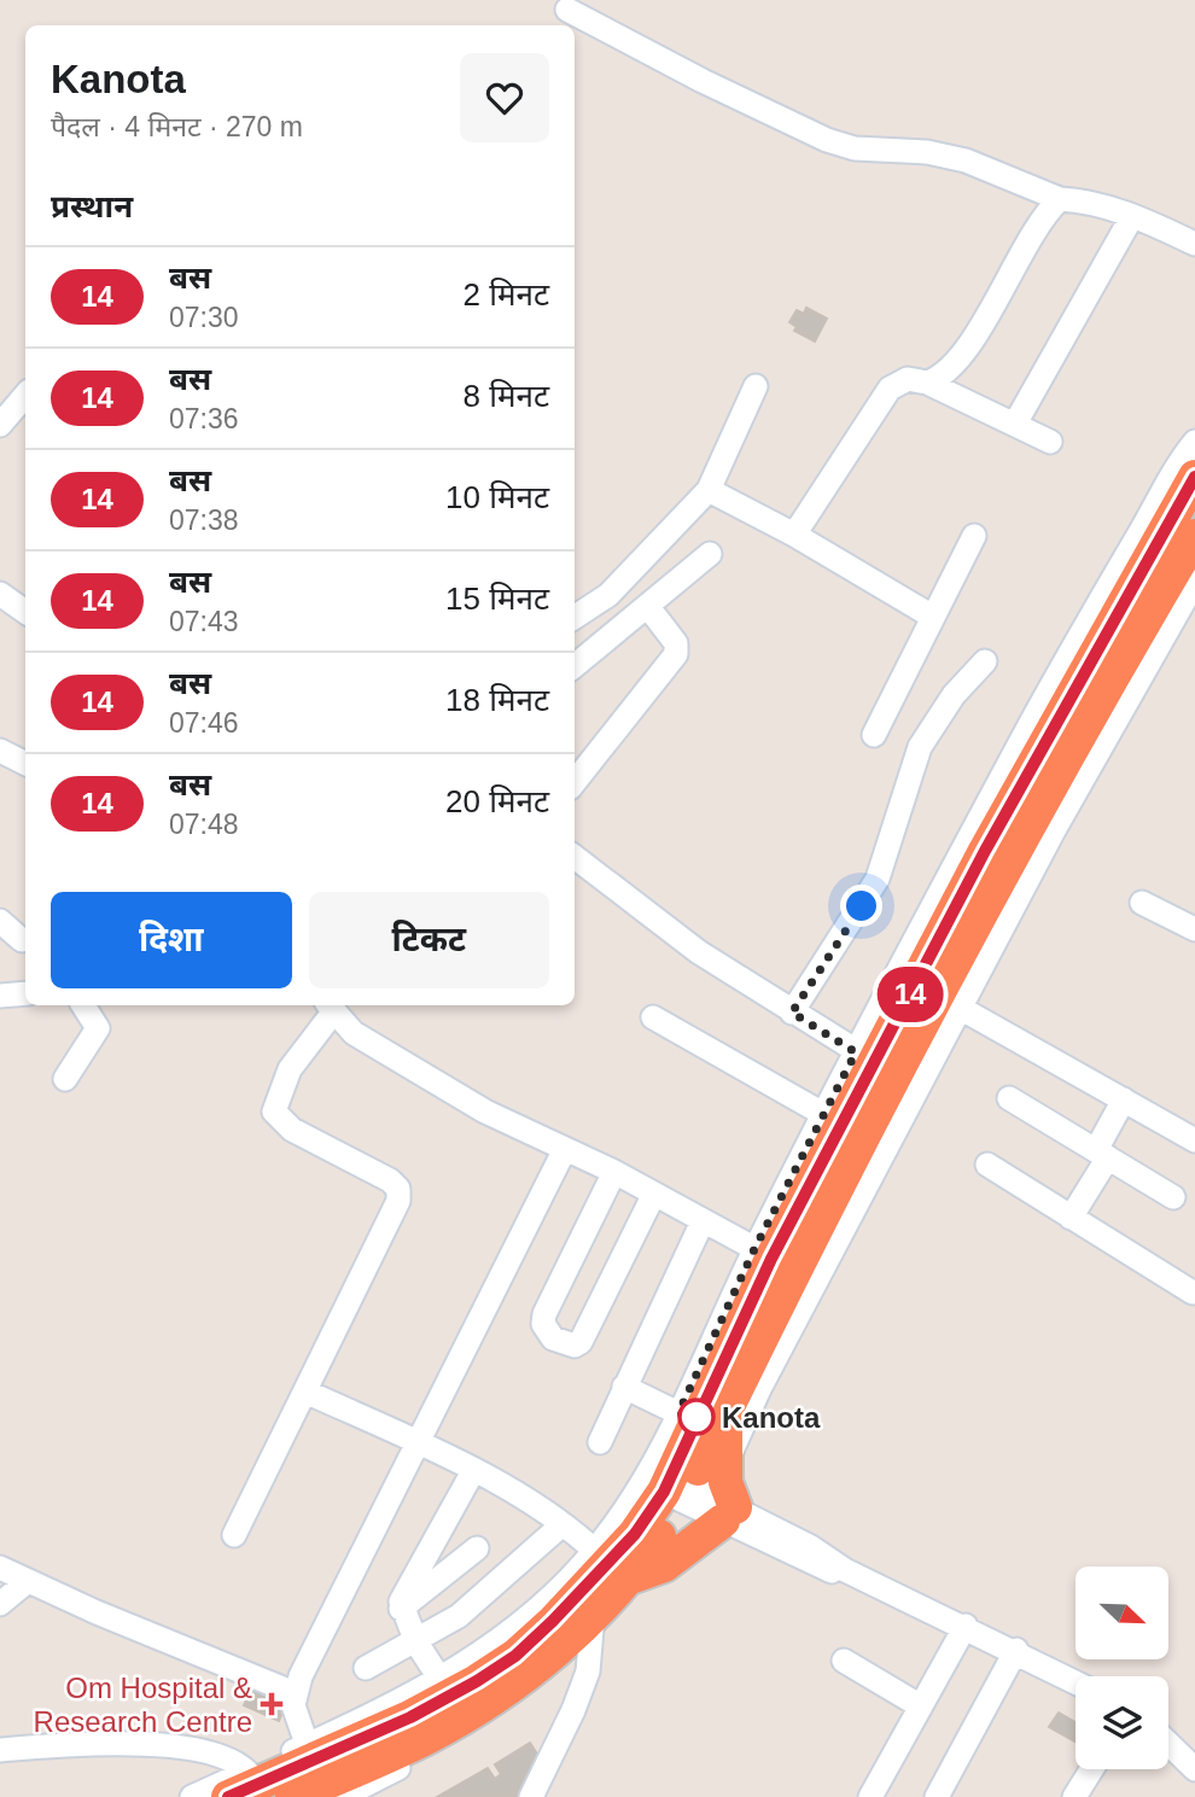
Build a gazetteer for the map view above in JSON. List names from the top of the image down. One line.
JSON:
{"places":{"other":["Kanota"],"health":["Om Hospital & Research Centre"]},"lines":["bus line 14"],"north":"bottom right","page":{"on_map":"14","heading":[["Kanota","पैदल · 4 मिनट · 270 m"],"प्रस्थान"],"list":[{"mark":"14","name":"बस","note":"07:30","value":"2 मिनट"},{"mark":"14","name":"बस","note":"07:36","value":"8 मिनट"},{"mark":"14","name":"बस","note":"07:38","value":"10 मिनट"},{"mark":"14","name":"बस","note":"07:43","value":"15 मिनट"},{"mark":"14","name":"बस","note":"07:46","value":"18 मिनट"},{"mark":"14","name":"बस","note":"07:48","value":"20 मिनट"}],"buttons":["दिशा","टिकट"]}}
